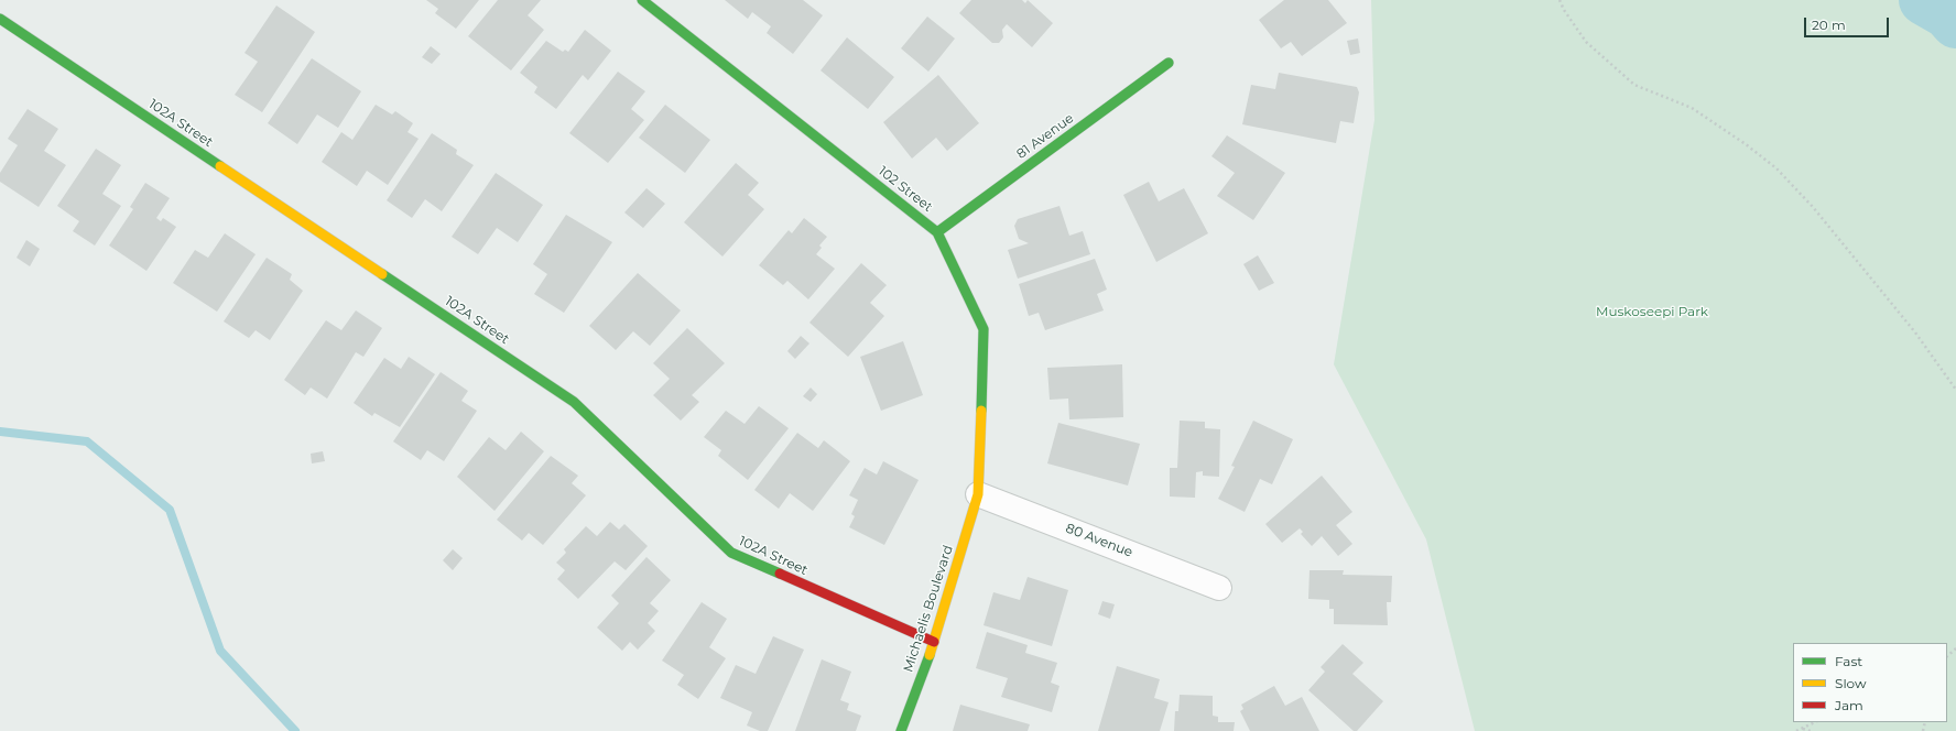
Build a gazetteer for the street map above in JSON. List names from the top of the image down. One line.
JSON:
{"streets":{"street":["102A Street","81 Avenue","102 Street","80 Avenue","Michaelis Boulevard"]},"crossings":[["102A Street","Michaelis Boulevard"],["81 Avenue","102 Street"],["102 Street","80 Avenue"],["102 Street","Michaelis Boulevard"],["80 Avenue","Michaelis Boulevard"]],"parks":["Muskoseepi Park"],"legend":["Fast","Slow","Jam"],"scale_bar":"20 m"}
